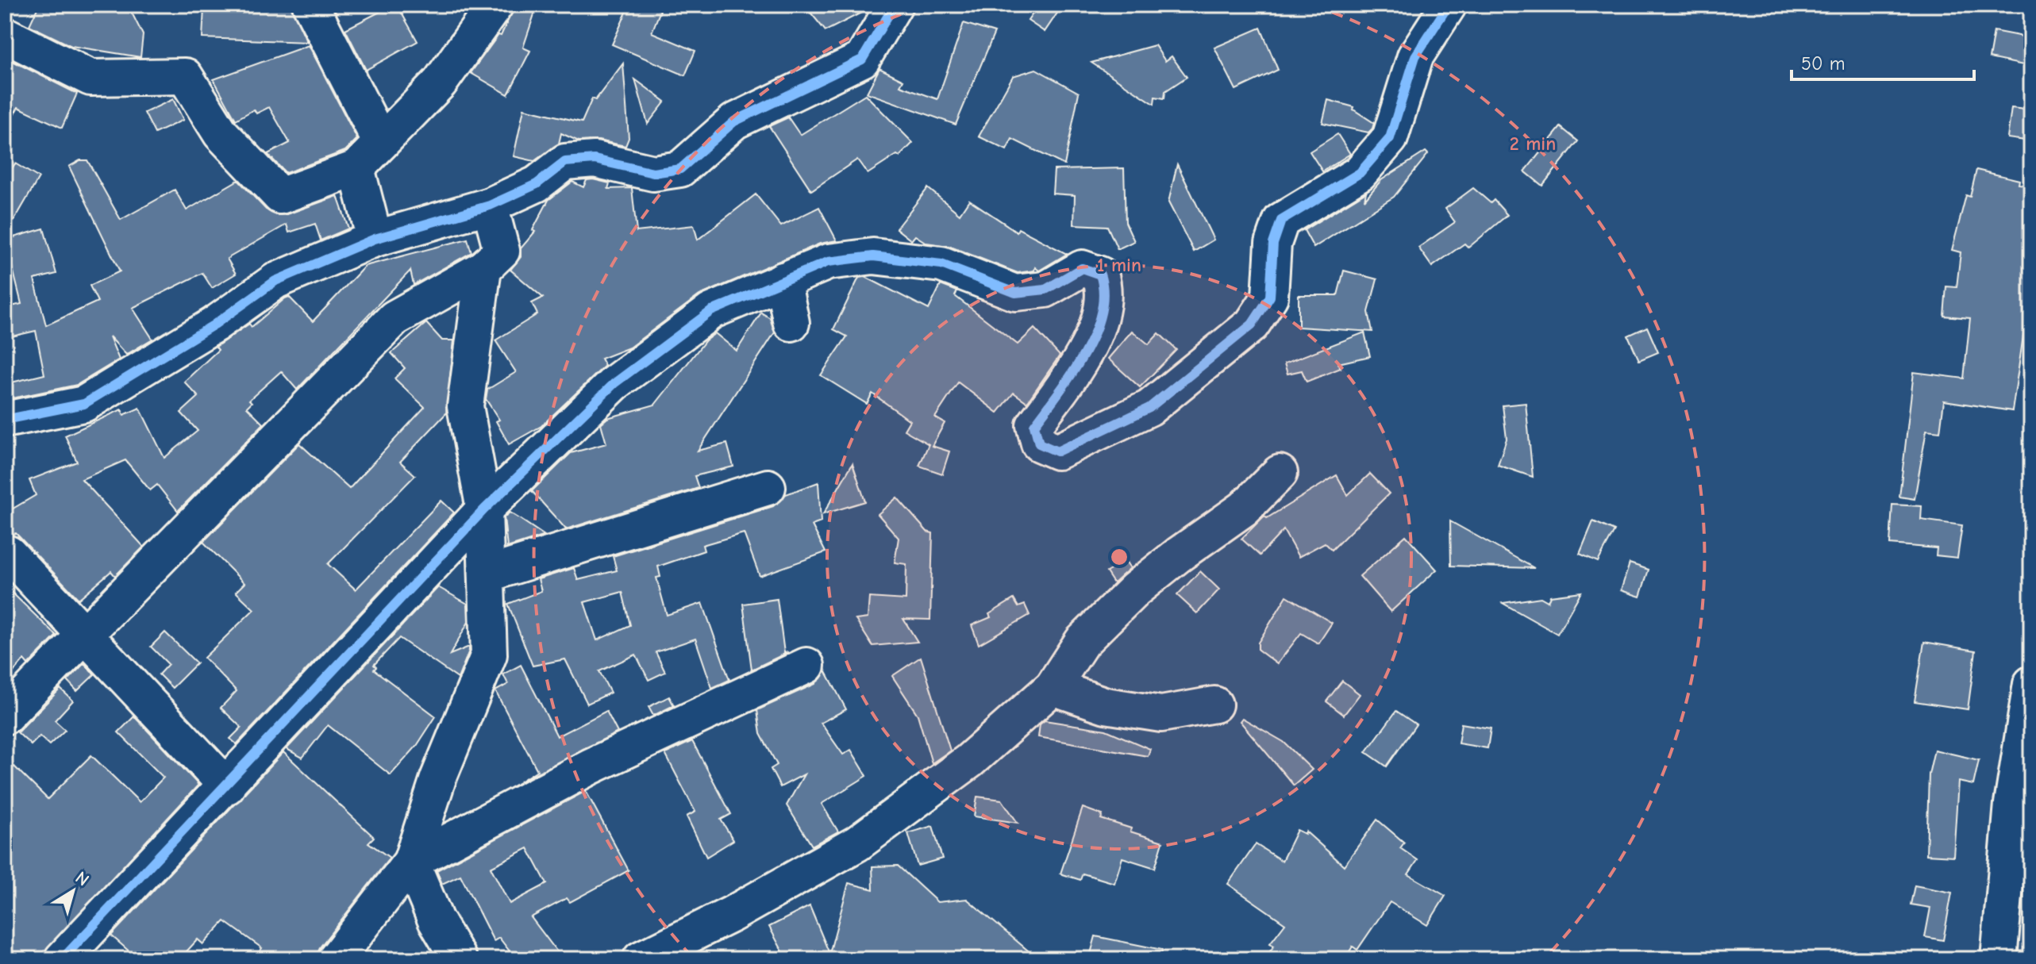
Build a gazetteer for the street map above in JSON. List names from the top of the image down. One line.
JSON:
{"scale_bar":"50 m","north":"top right","rings":["2 min","1 min"]}
